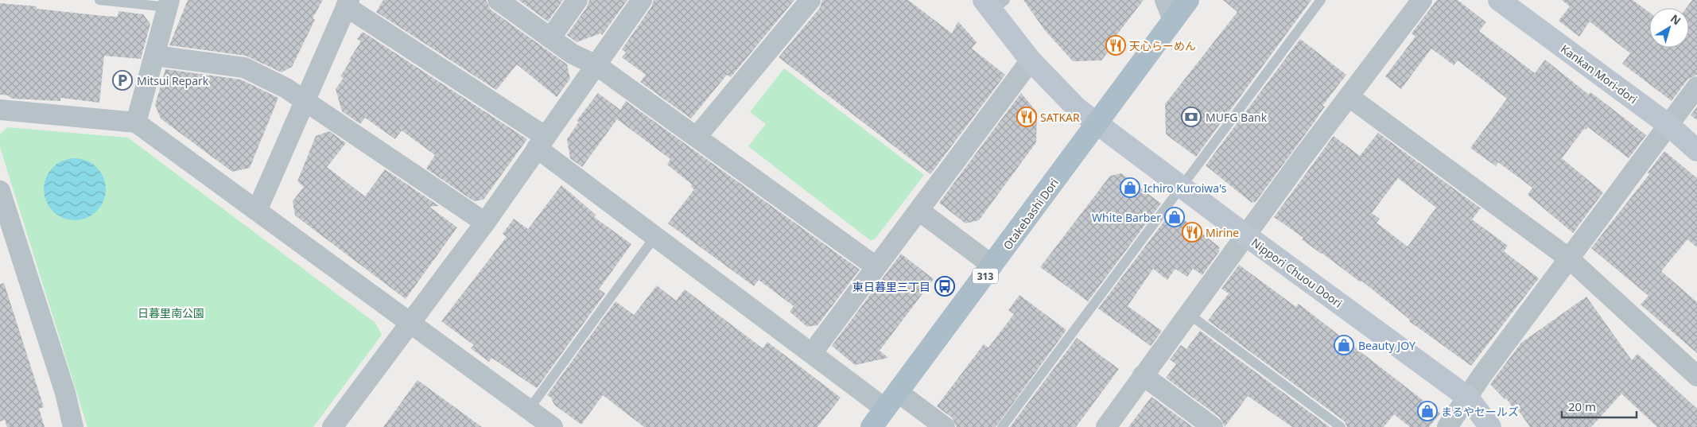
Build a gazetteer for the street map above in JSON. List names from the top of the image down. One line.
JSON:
{"streets":{"main road":["Otakebashi Dori","313"],"street":["Kankan Mori-dori","Nippori Chuou Doori"]},"crossings":[["Otakebashi Dori","Nippori Chuou Doori"]],"parks":["日暮里南公園"],"places":{"restaurant":["天心らーめん","SATKAR","Mirine"],"parking":["Mitsui Repark"],"bank":["MUFG Bank"],"shop":["Ichiro Kuroiwa's","White Barber","Beauty JOY","まるやセールズ"],"bus stop":["東日暮里三丁目"]},"scale_bar":"20 m","north":"top right"}
